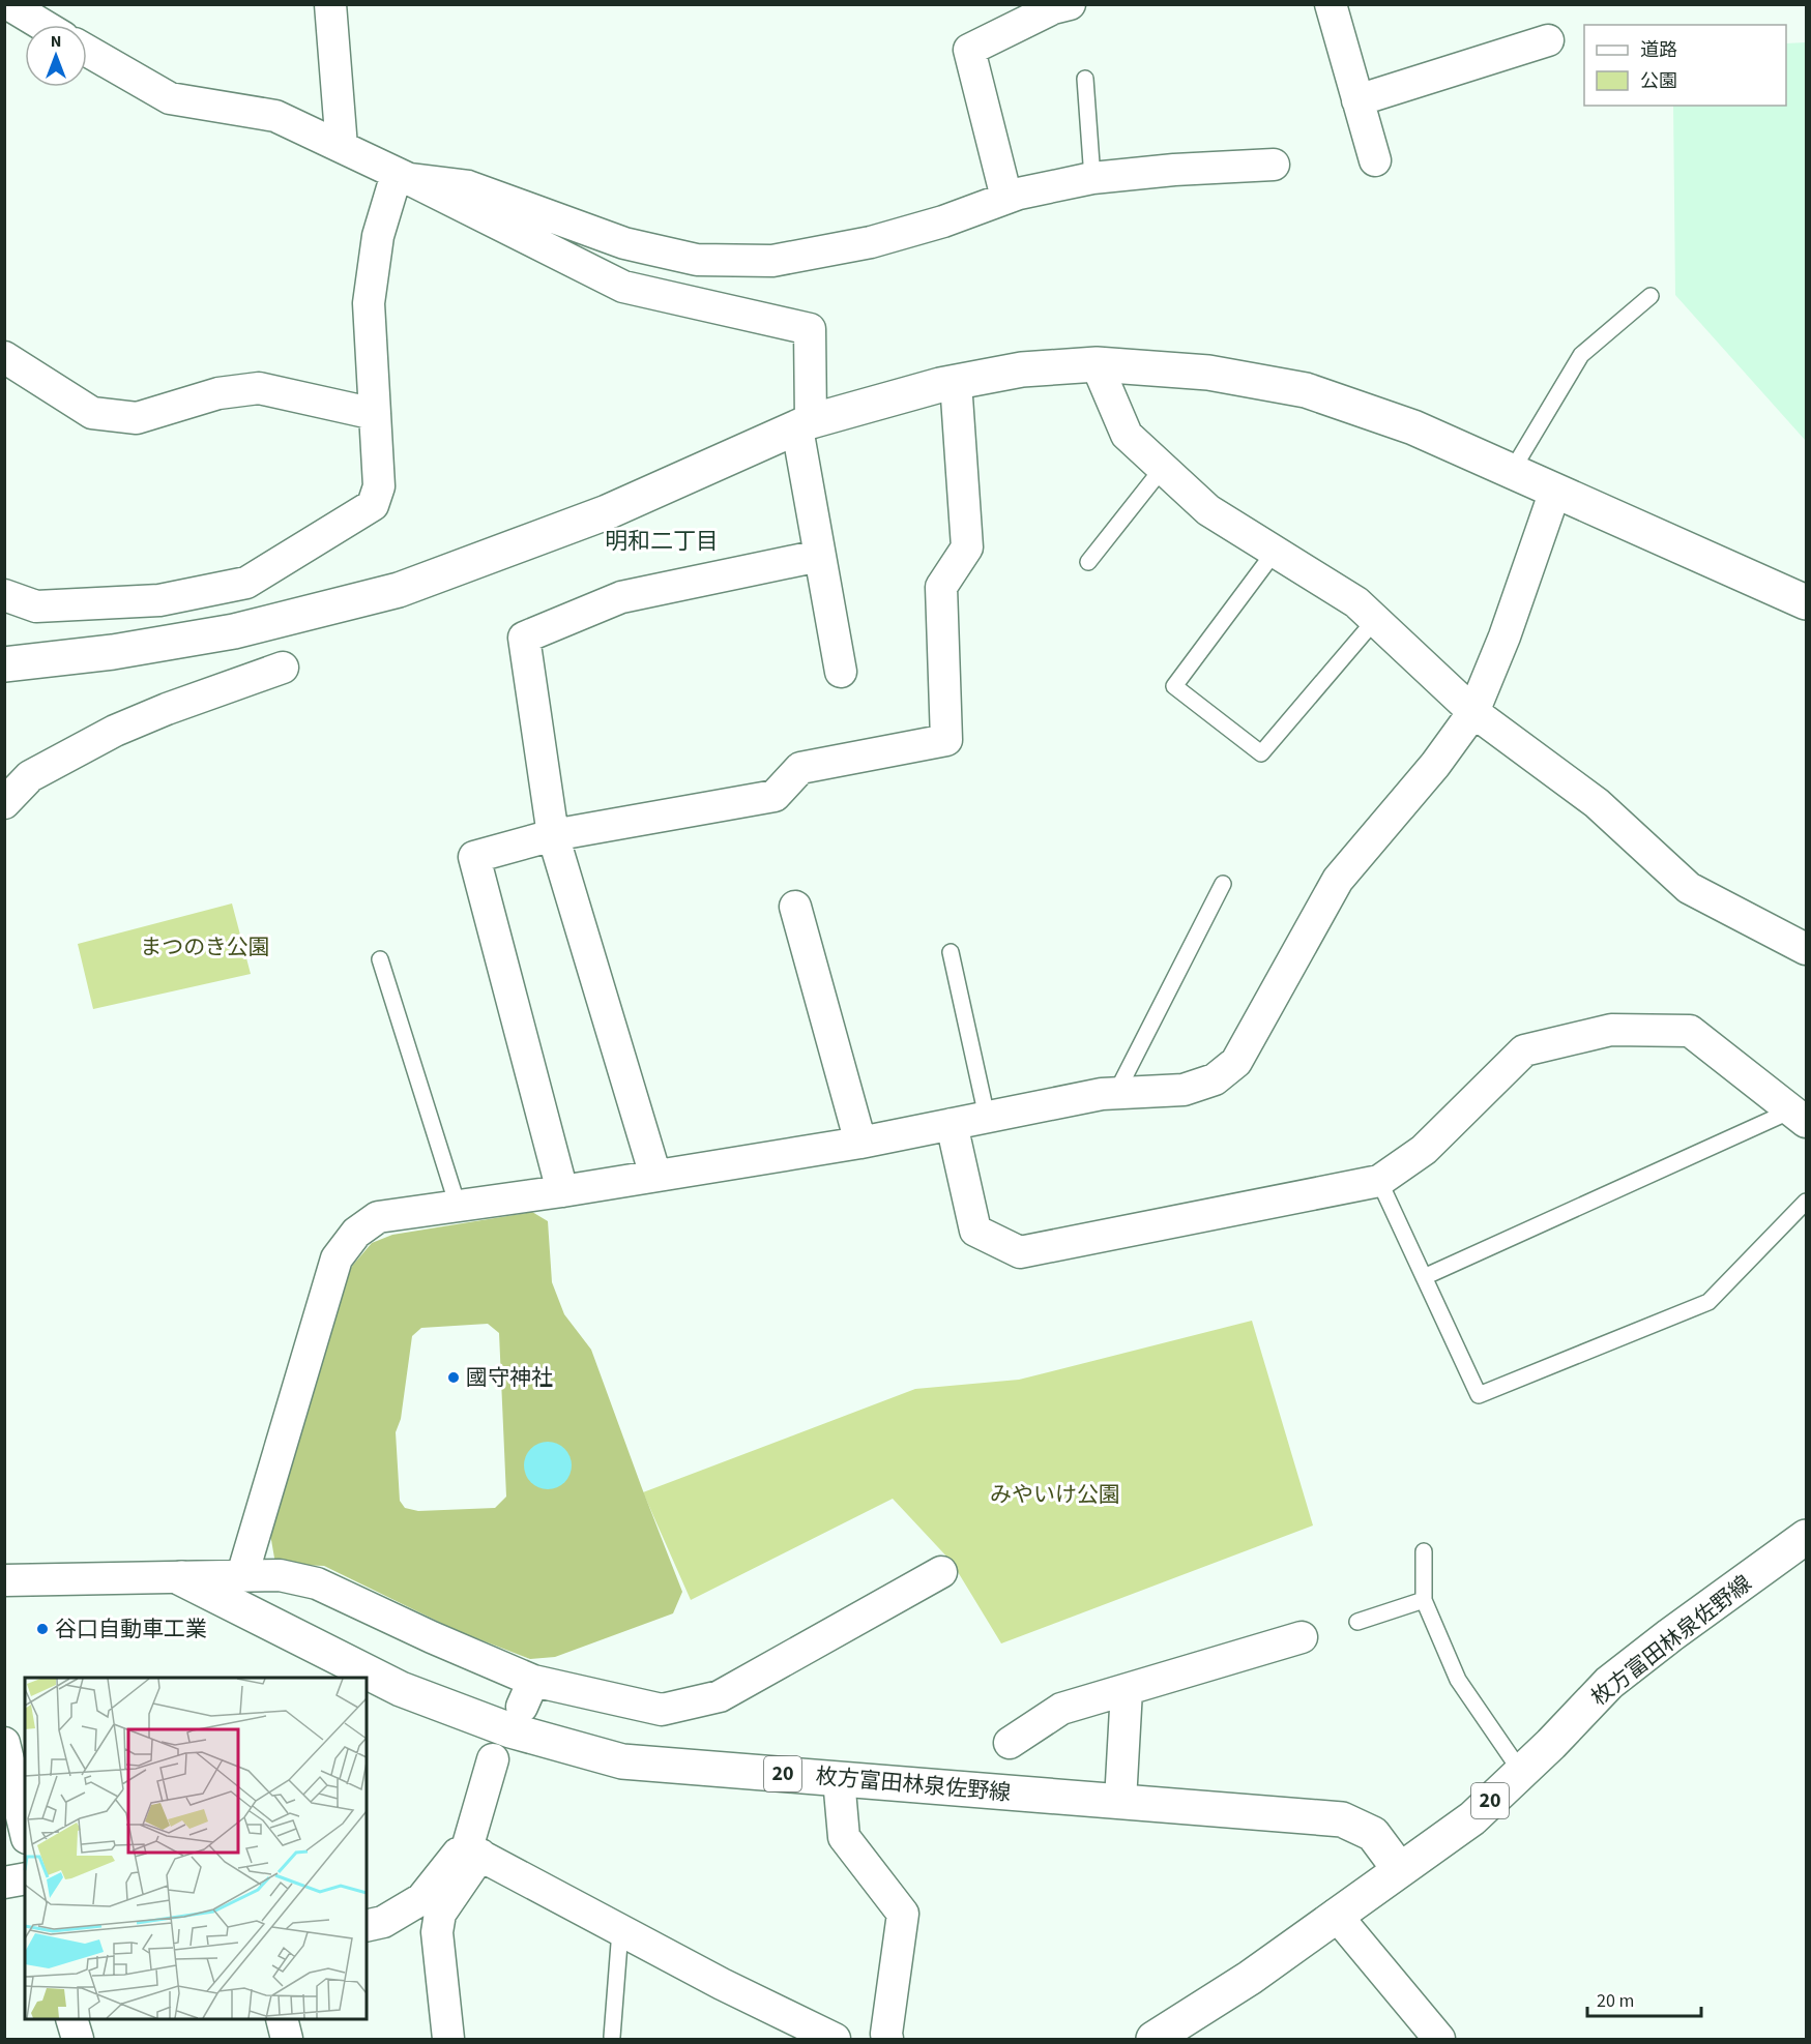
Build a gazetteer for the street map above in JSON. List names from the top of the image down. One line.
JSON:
{"streets":{"main road":["枚方富田林泉佐野線","20"]},"districts":["明和二丁目"],"parks":["まつのき公園","みやいけ公園"],"places":["國守神社","谷口自動車工業"],"legend":["道路","公園"],"scale_bar":"20 m","north":"top"}
